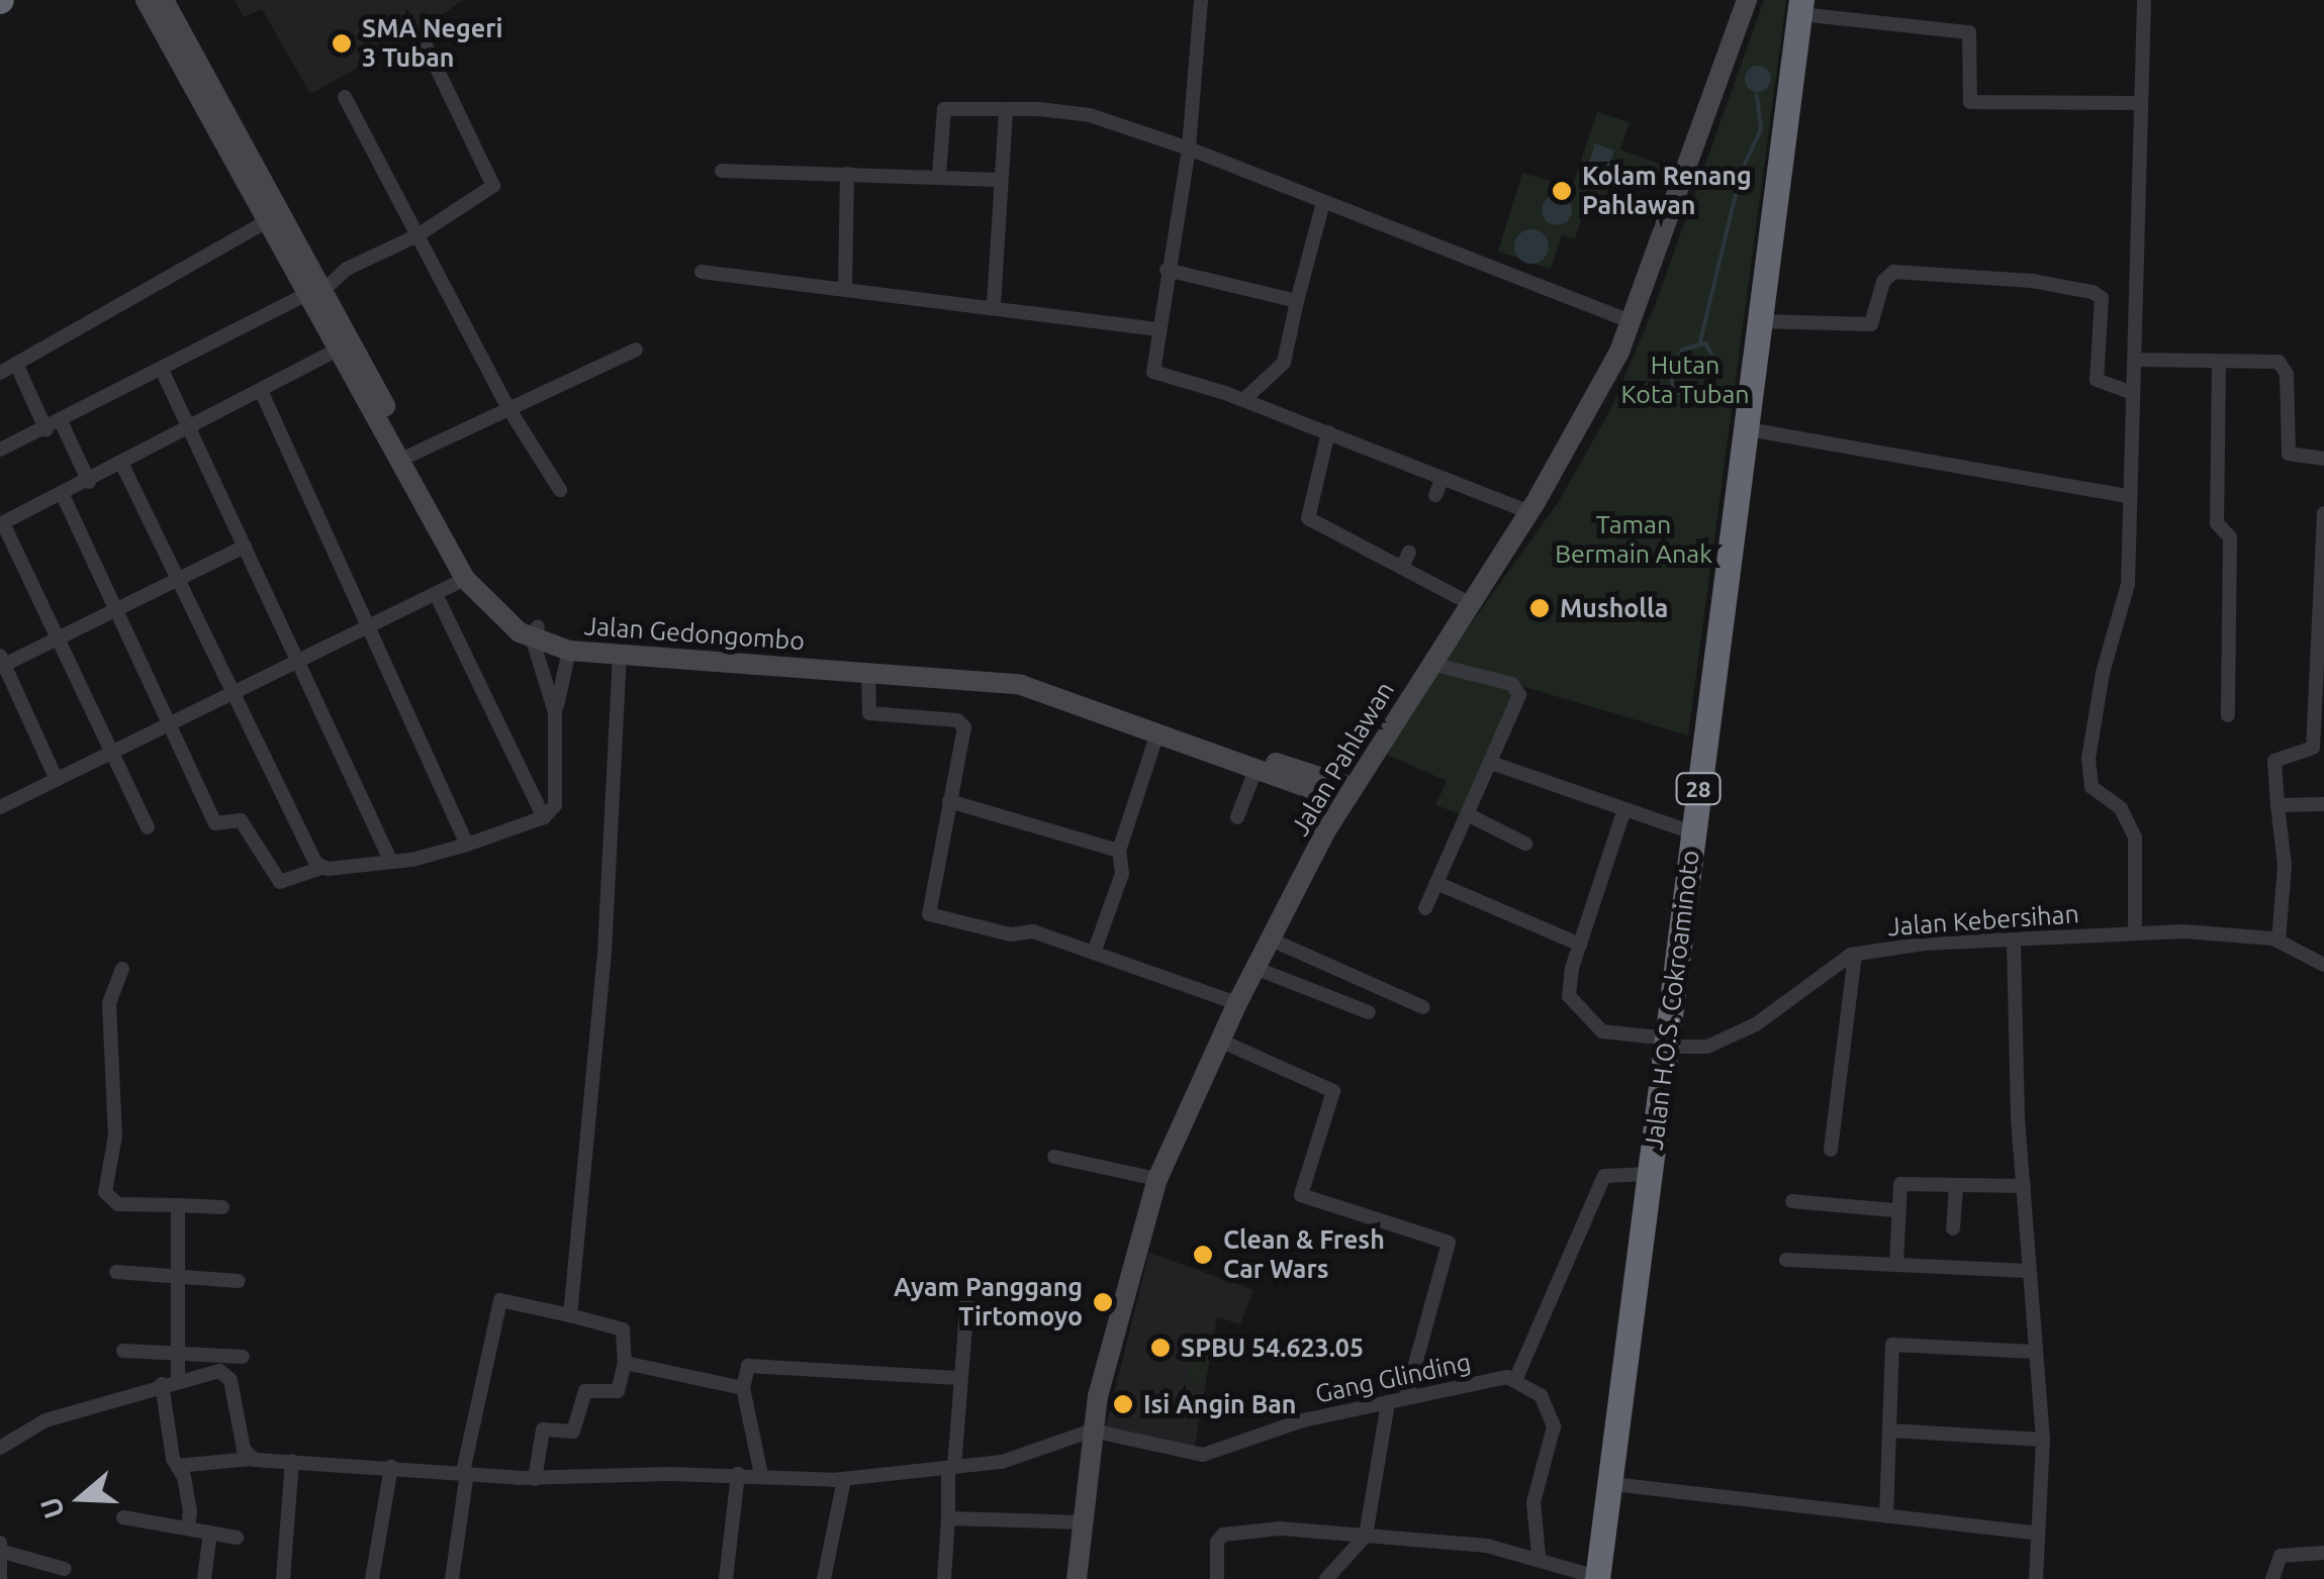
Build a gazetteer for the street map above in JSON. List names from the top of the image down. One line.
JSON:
{"streets":{"highway":["28","Jalan H.O.S. Cokroaminoto"],"street":["Jalan Gedongombo","Jalan Pahlawan","Jalan Kebersihan","Gang Glinding"]},"crossings":[["Jalan Gedongombo","Jalan Pahlawan"],["Jalan Pahlawan","Gang Glinding"],["Jalan Kebersihan","Jalan H.O.S. Cokroaminoto"]],"parks":["Hutan Kota Tuban","Taman Bermain Anak"],"places":["SMA Negeri 3 Tuban","Kolam Renang Pahlawan","Musholla","Clean & Fresh Car Wars","Ayam Panggang Tirtomoyo","SPBU 54.623.05","Isi Angin Ban"],"north":"left"}
